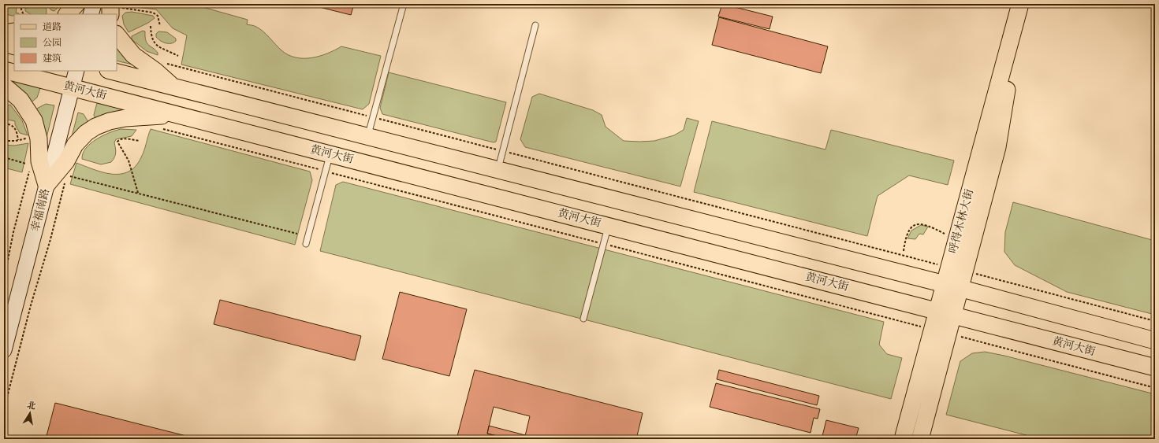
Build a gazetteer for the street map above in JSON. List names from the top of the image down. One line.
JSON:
{"streets":{"main road":["黄河大街","幸福南路","呼得木林大街"]},"crossings":[["黄河大街","幸福南路"],["黄河大街","呼得木林大街"]],"legend":["道路","公园","建筑"],"north":"top"}
